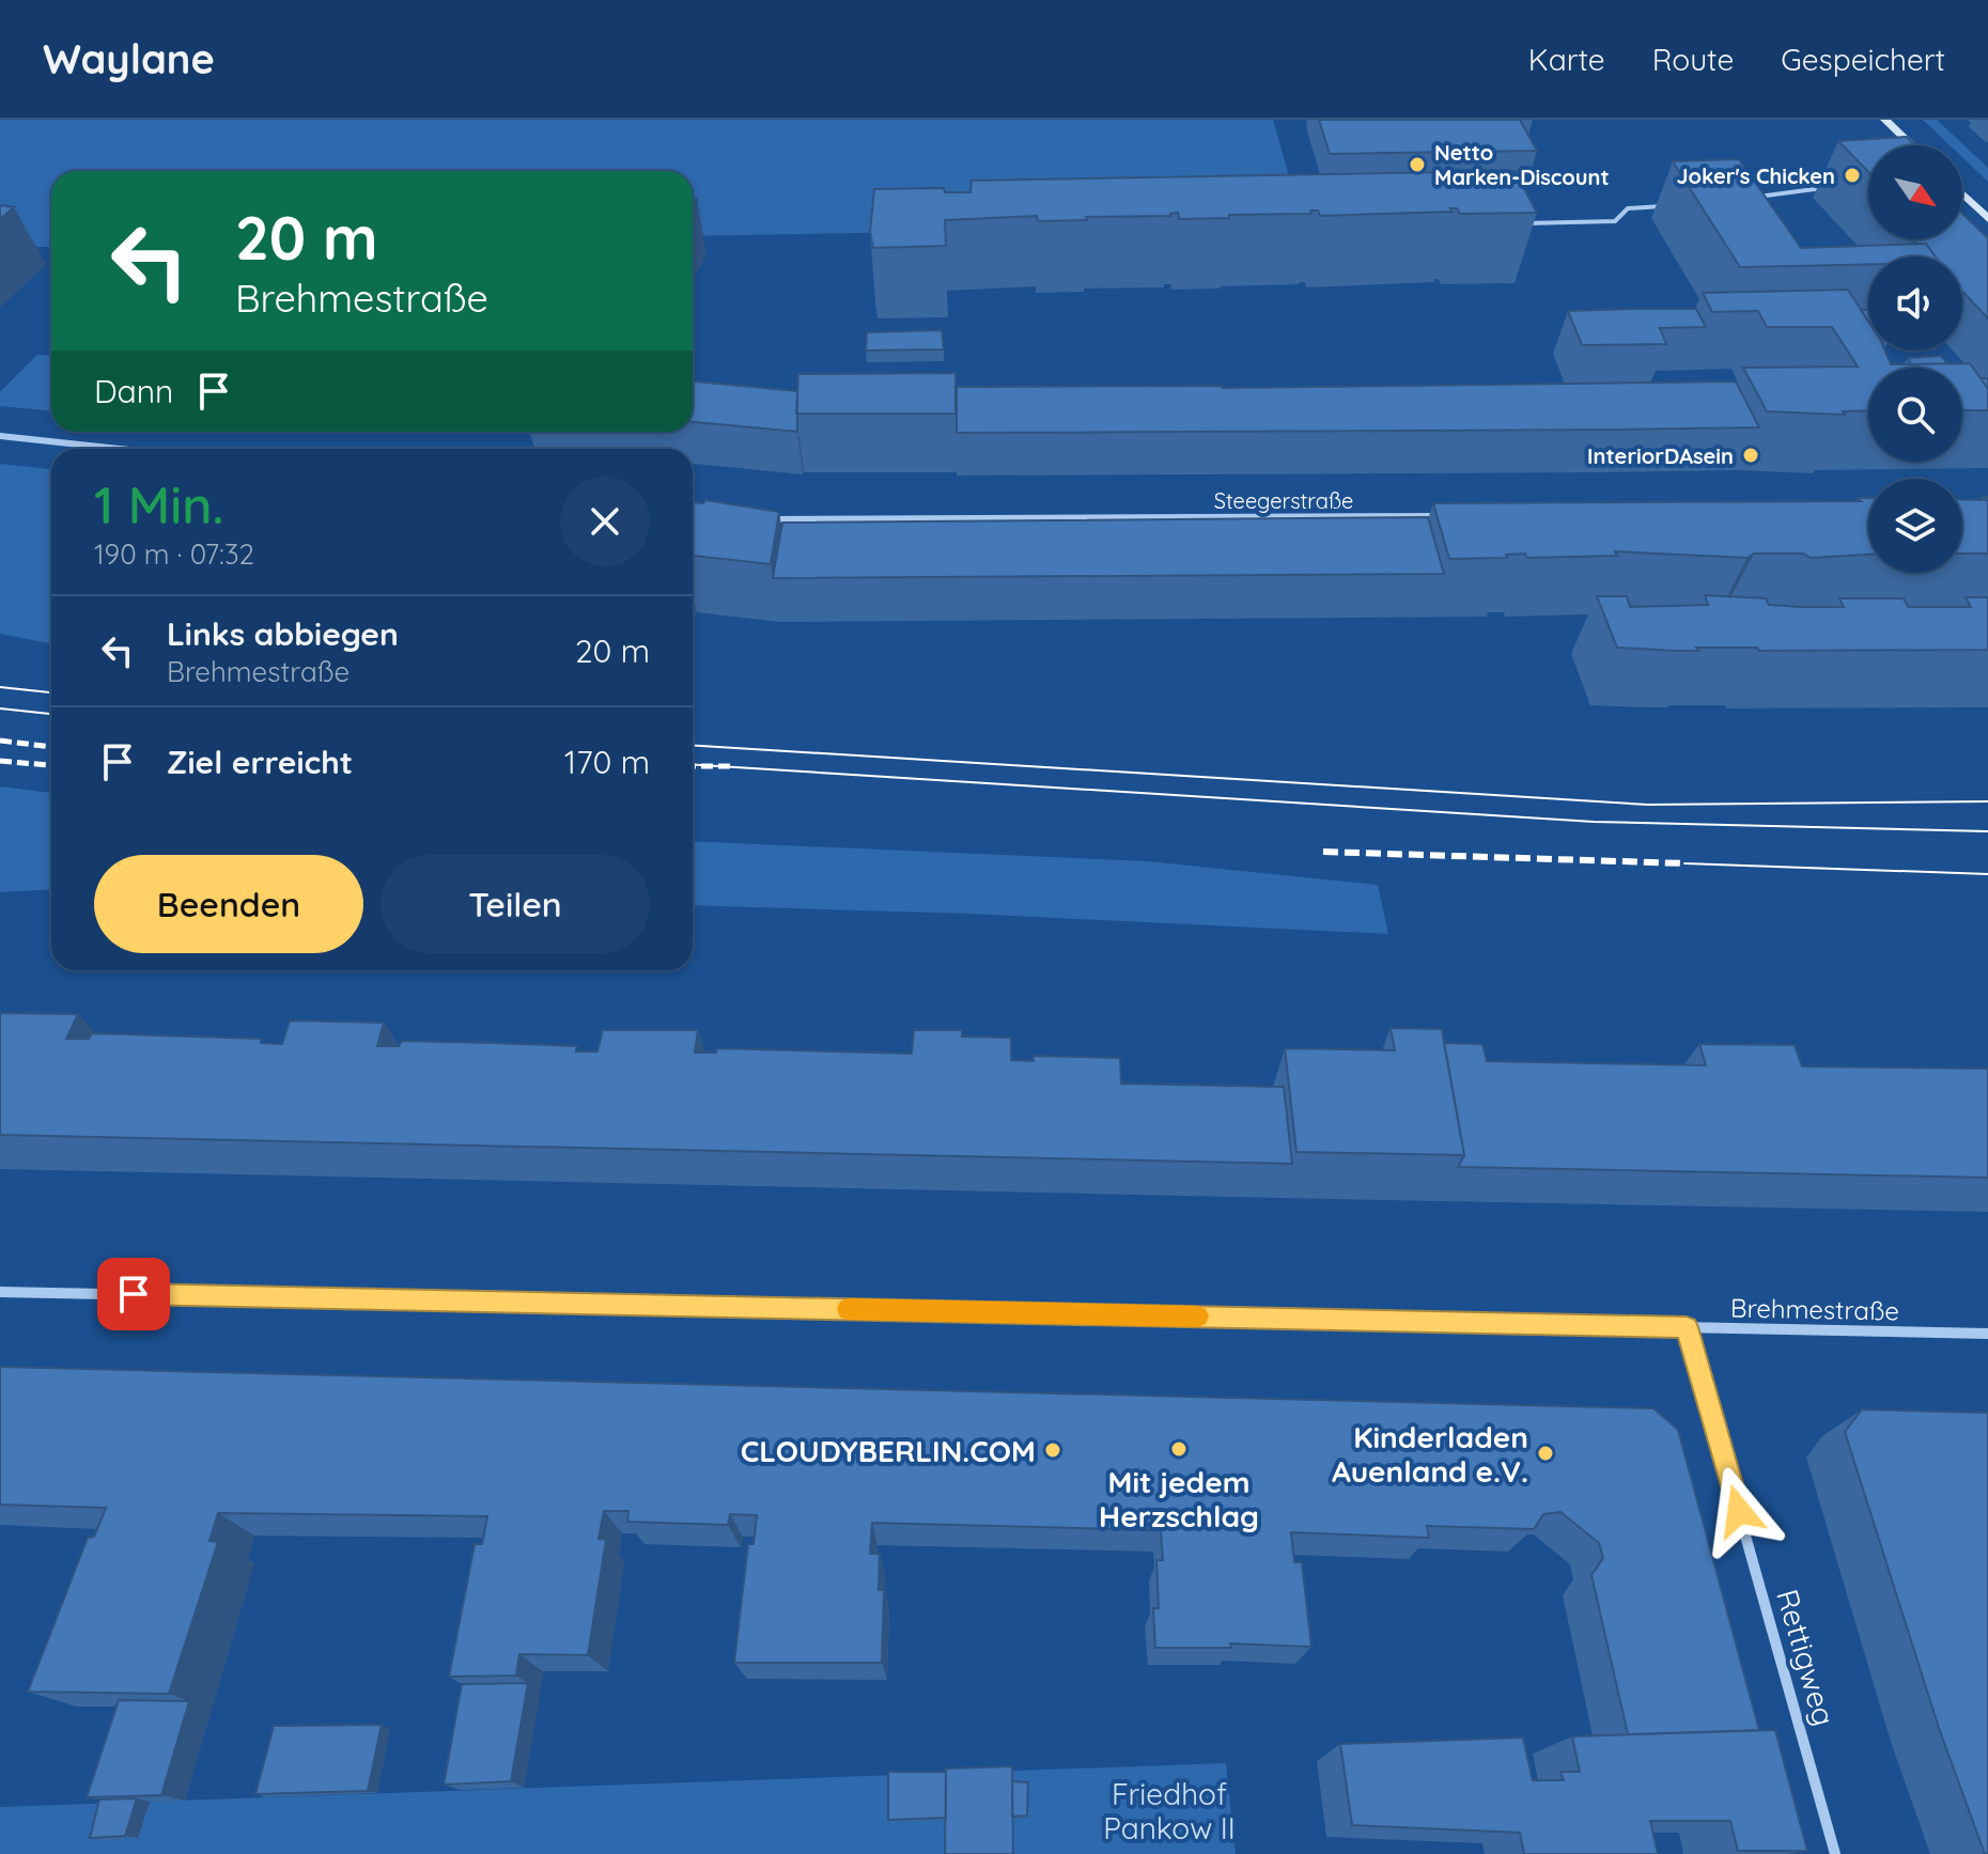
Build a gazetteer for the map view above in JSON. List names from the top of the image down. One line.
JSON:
{"streets":{"street":["Steegerstraße","Brehmestraße","Rettigweg"]},"crossings":[["Brehmestraße","Rettigweg"]],"parks":["Friedhof Pankow II"],"places":["Netto Marken-Discount","Joker's Chicken","InteriorDAsein","Mit jedem Herzschlag","CLOUDYBERLIN.COM","Kinderladen Auenland e.V."],"north":"bottom right","page":{"header":"Waylane","nav":["Karte","Route","Gespeichert"],"turn":["20 m","Brehmestraße"],"then":"Dann","heading":["1 Min.","190 m · 07:32"],"list":[{"name":"Links abbiegen","note":"Brehmestraße","value":"20 m"},{"name":"Ziel erreicht","value":"170 m"}],"buttons":["Beenden","Teilen"]}}
